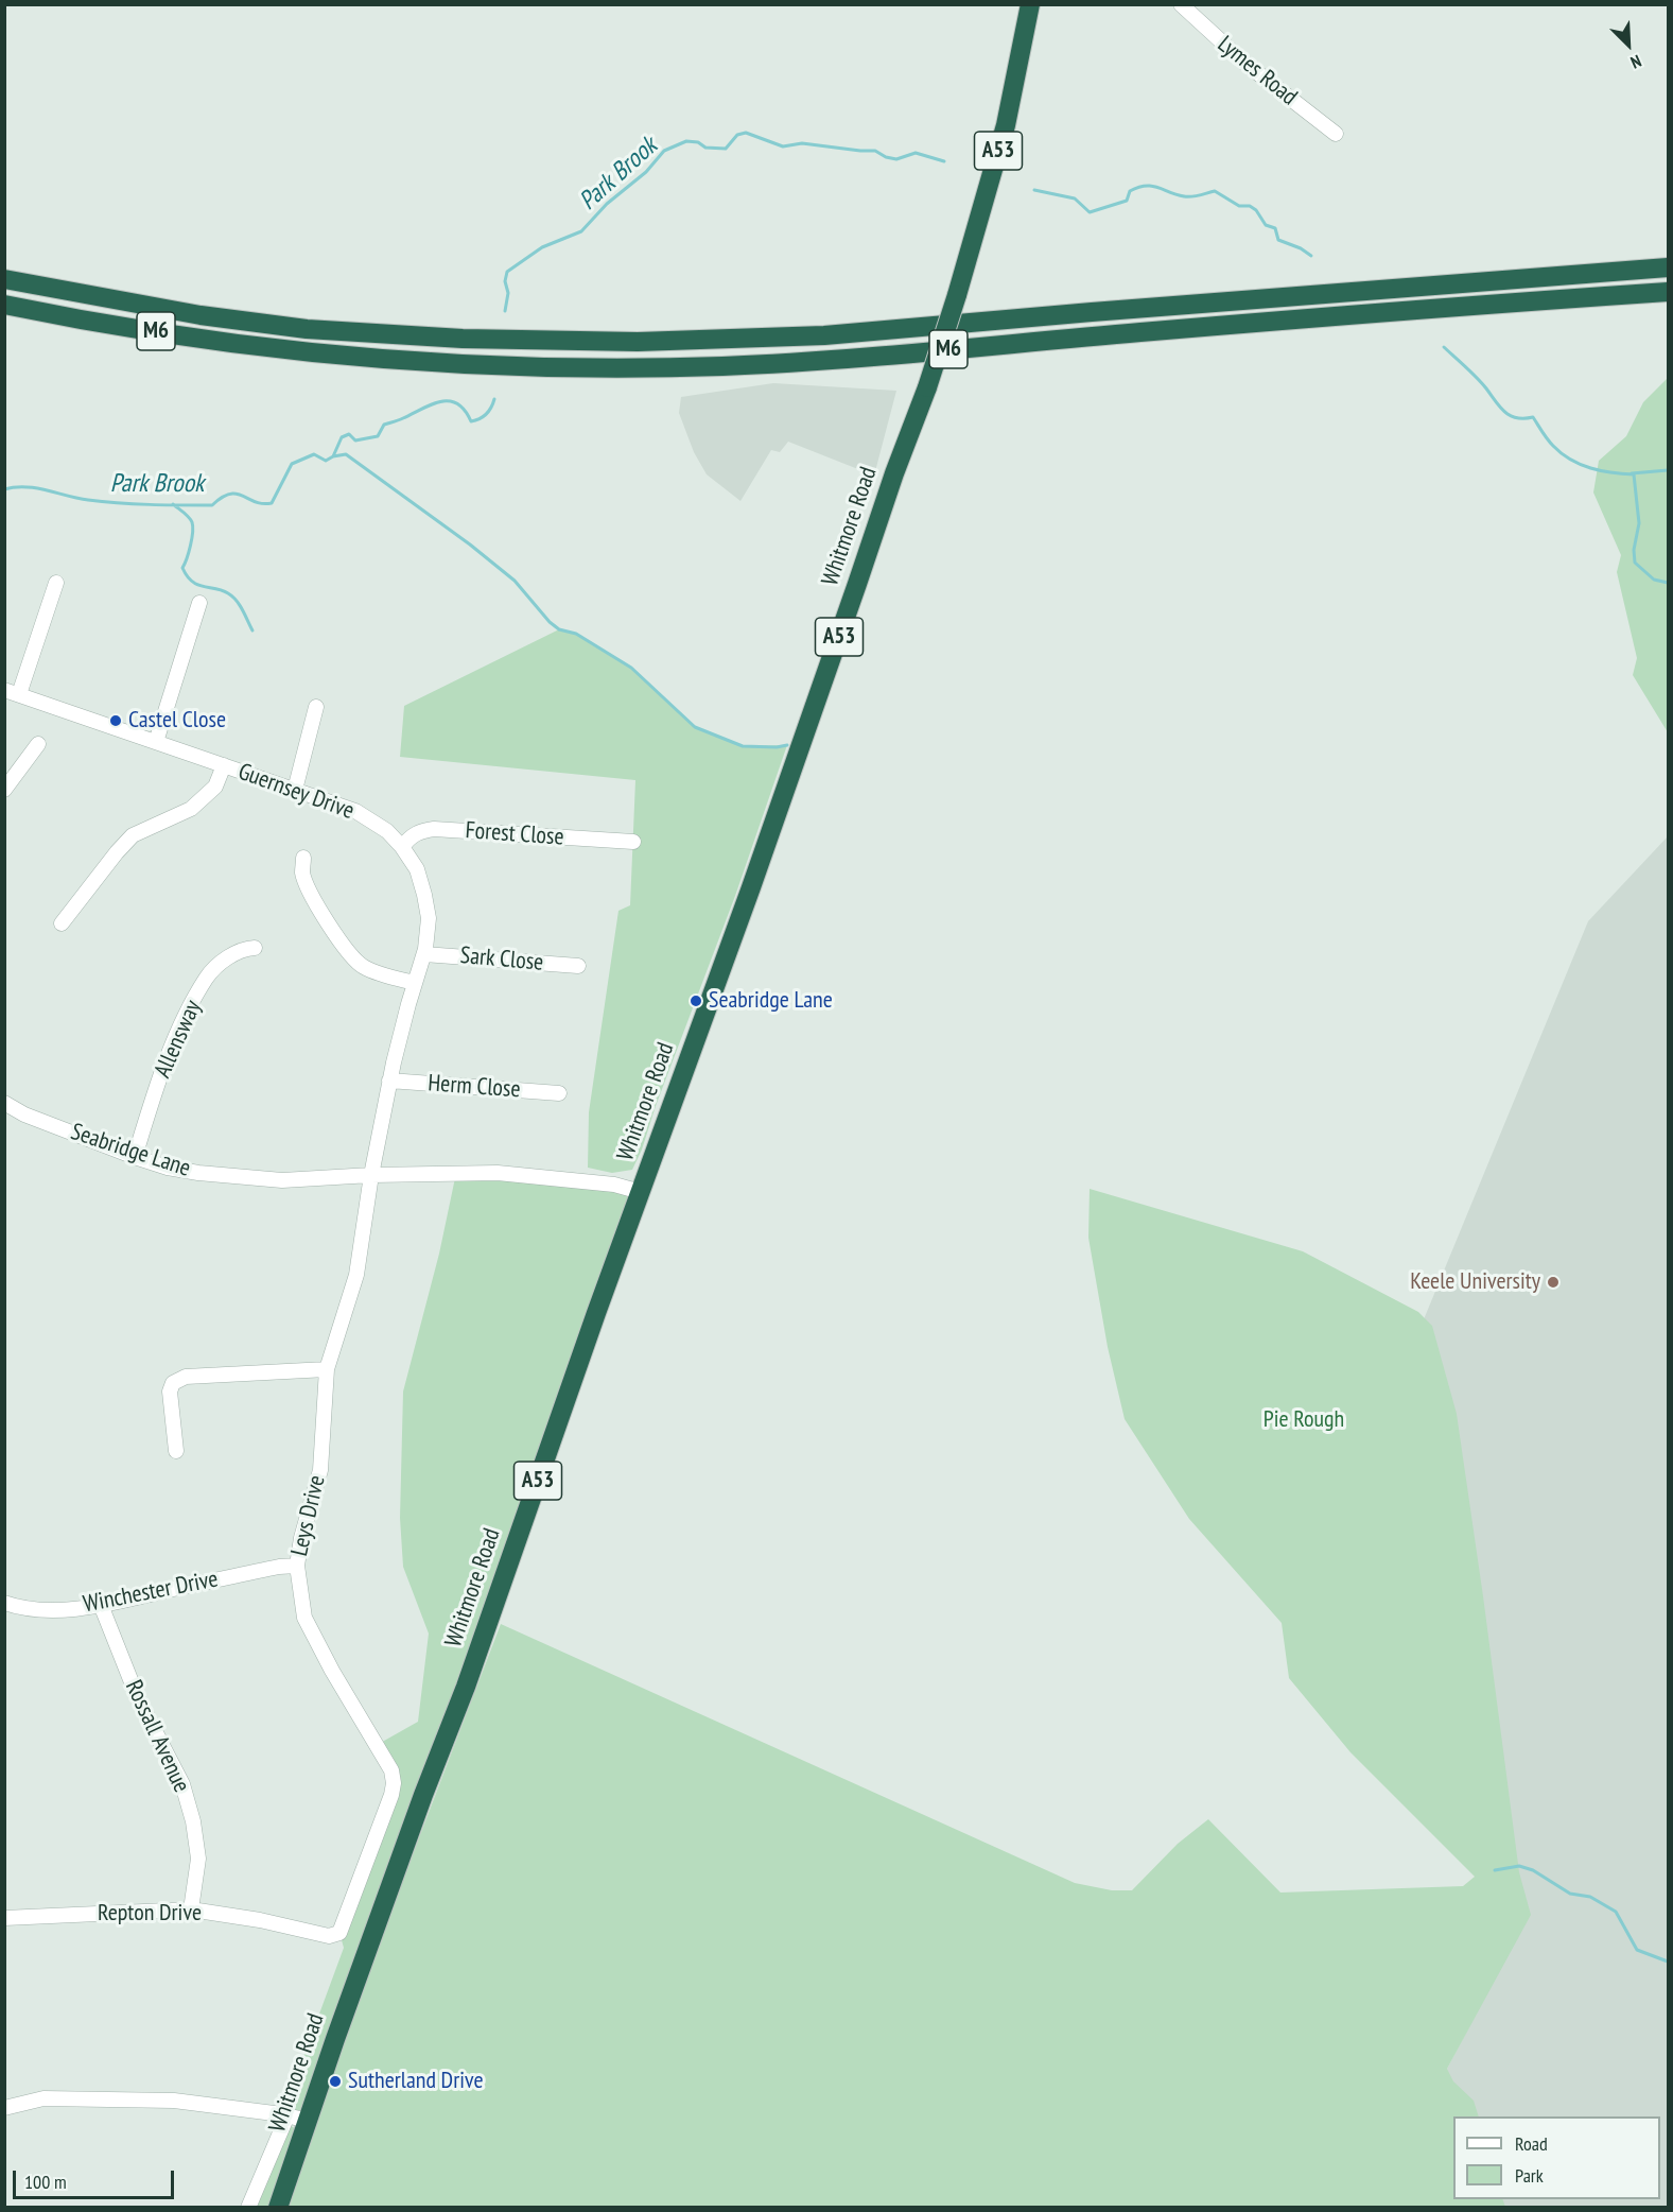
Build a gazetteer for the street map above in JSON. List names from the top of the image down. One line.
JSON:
{"streets":{"highway":["A53","M6","Whitmore Road"],"street":["Lymes Road","Guernsey Drive","Forest Close","Sark Close","Allensway","Herm Close","Seabridge Lane","Leys Drive","Winchester Drive","Rossall Avenue","Repton Drive"]},"crossings":[["Whitmore Road","Seabridge Lane"],["Guernsey Drive","Forest Close"],["Guernsey Drive","Sark Close"],["Guernsey Drive","Herm Close"],["Guernsey Drive","Seabridge Lane"],["Guernsey Drive","Leys Drive"],["Allensway","Seabridge Lane"],["Seabridge Lane","Leys Drive"],["Leys Drive","Winchester Drive"],["Leys Drive","Repton Drive"],["Winchester Drive","Rossall Avenue"],["Rossall Avenue","Repton Drive"]],"water":["Park Brook"],"parks":["Pie Rough"],"places":["Castel Close","Seabridge Lane","Keele University","Sutherland Drive"],"legend":["Road","Park"],"scale_bar":"100 m","north":"bottom right"}
